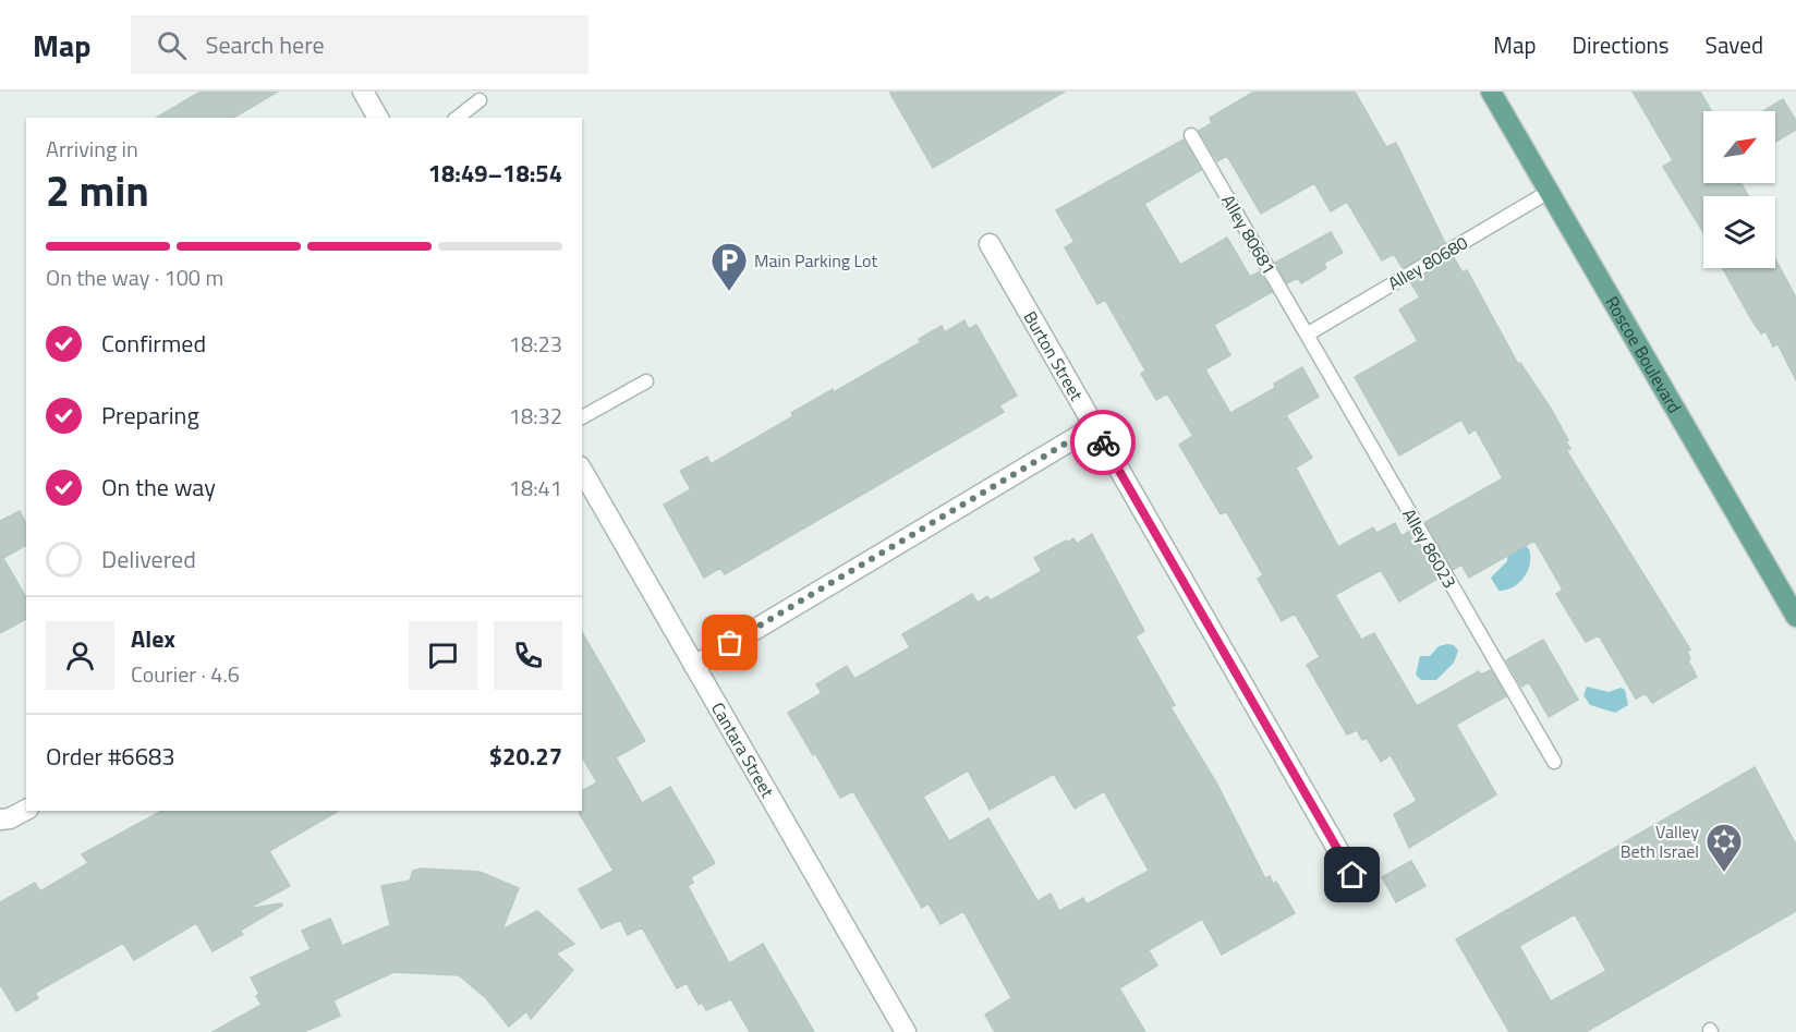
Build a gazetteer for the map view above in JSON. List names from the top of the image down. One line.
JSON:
{"streets":{"main road":["Roscoe Boulevard"],"street":["Burton Street","Cantara Street"],"lane":["Alley 80681","Alley 80680","Alley 86023"]},"crossings":[["Alley 80681","Alley 80680"],["Alley 80681","Alley 86023"],["Alley 80680","Roscoe Boulevard"],["Alley 80680","Alley 86023"]],"places":{"parking":["Main Parking Lot"],"synagogue":["Valley Beth Israel"]},"north":"top right","page":{"header":"Map","search":"Search here","nav":["Map","Directions","Saved"],"heading":["2 min","Arriving in","18:49–18:54"],"panel":["Alex","Courier · 4.6","Order #6683","$20.27"],"bar":"On the way · 100 m","list":[["Confirmed","18:23"],["Preparing","18:32"],["On the way","18:41"],"Delivered"]}}
